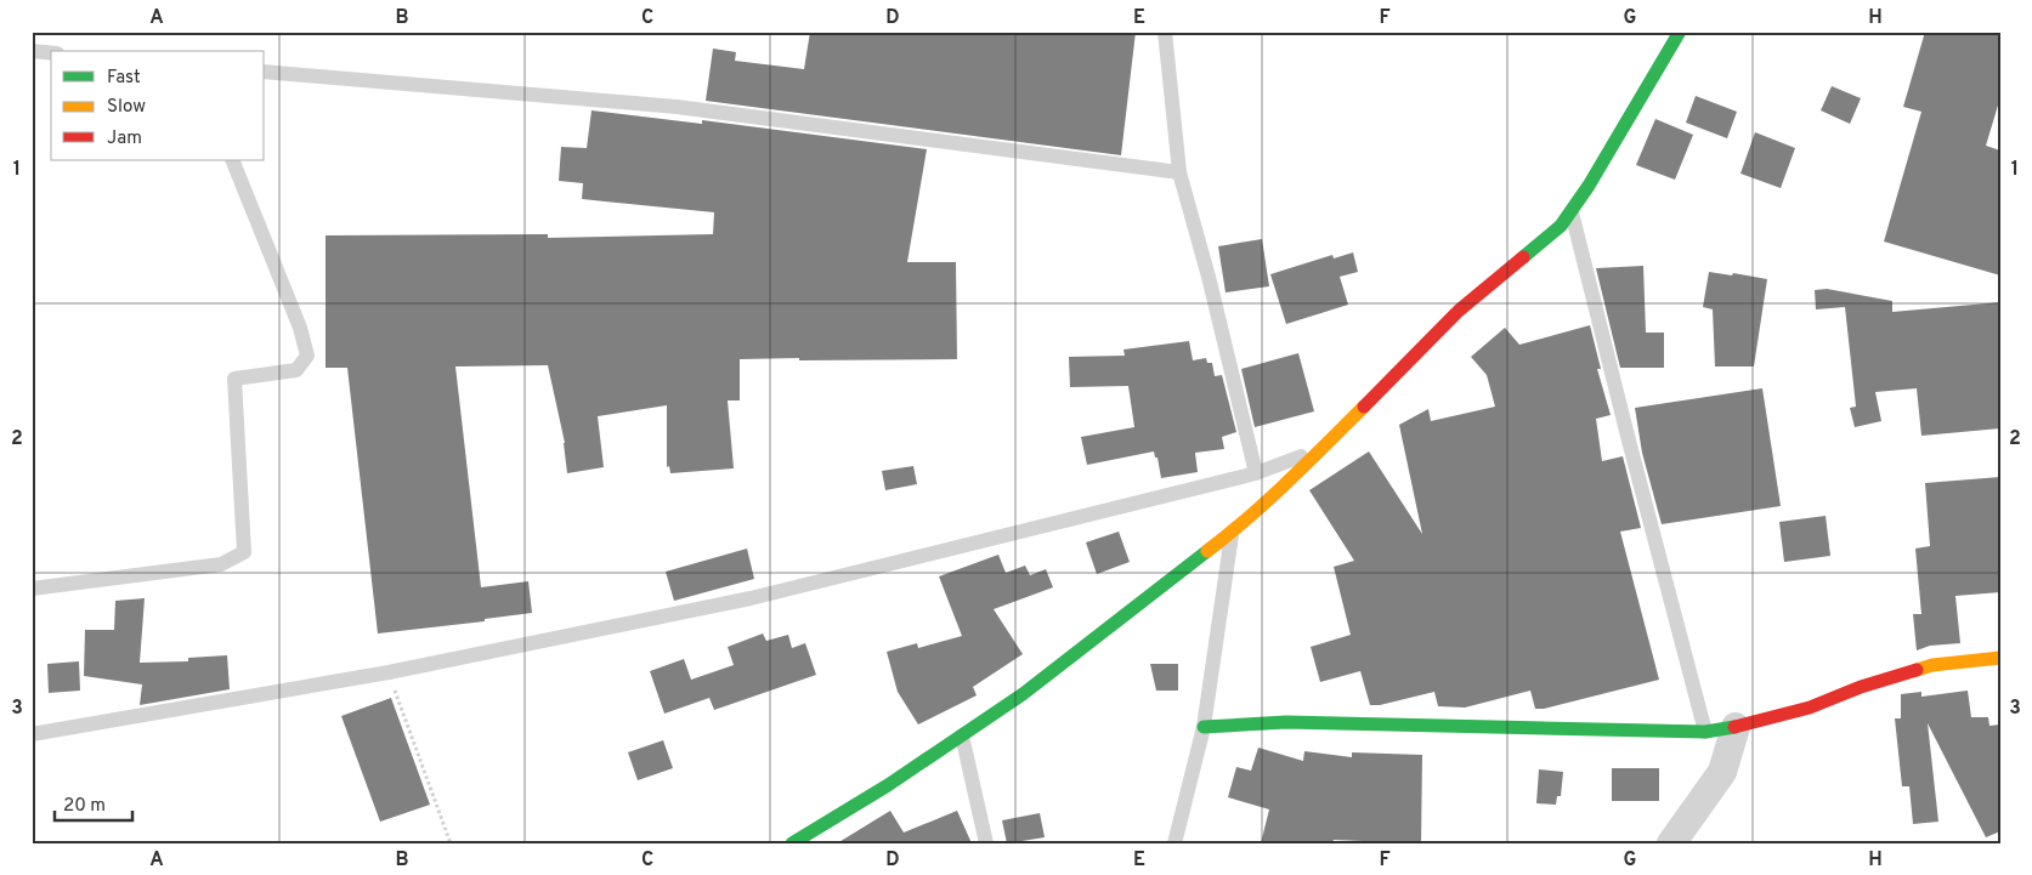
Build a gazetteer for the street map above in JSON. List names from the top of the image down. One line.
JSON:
{"legend":["Fast","Slow","Jam"],"scale_bar":"20 m","grid":{"columns":["A","B","C","D","E","F","G","H"],"rows":["1","2","3"]}}
